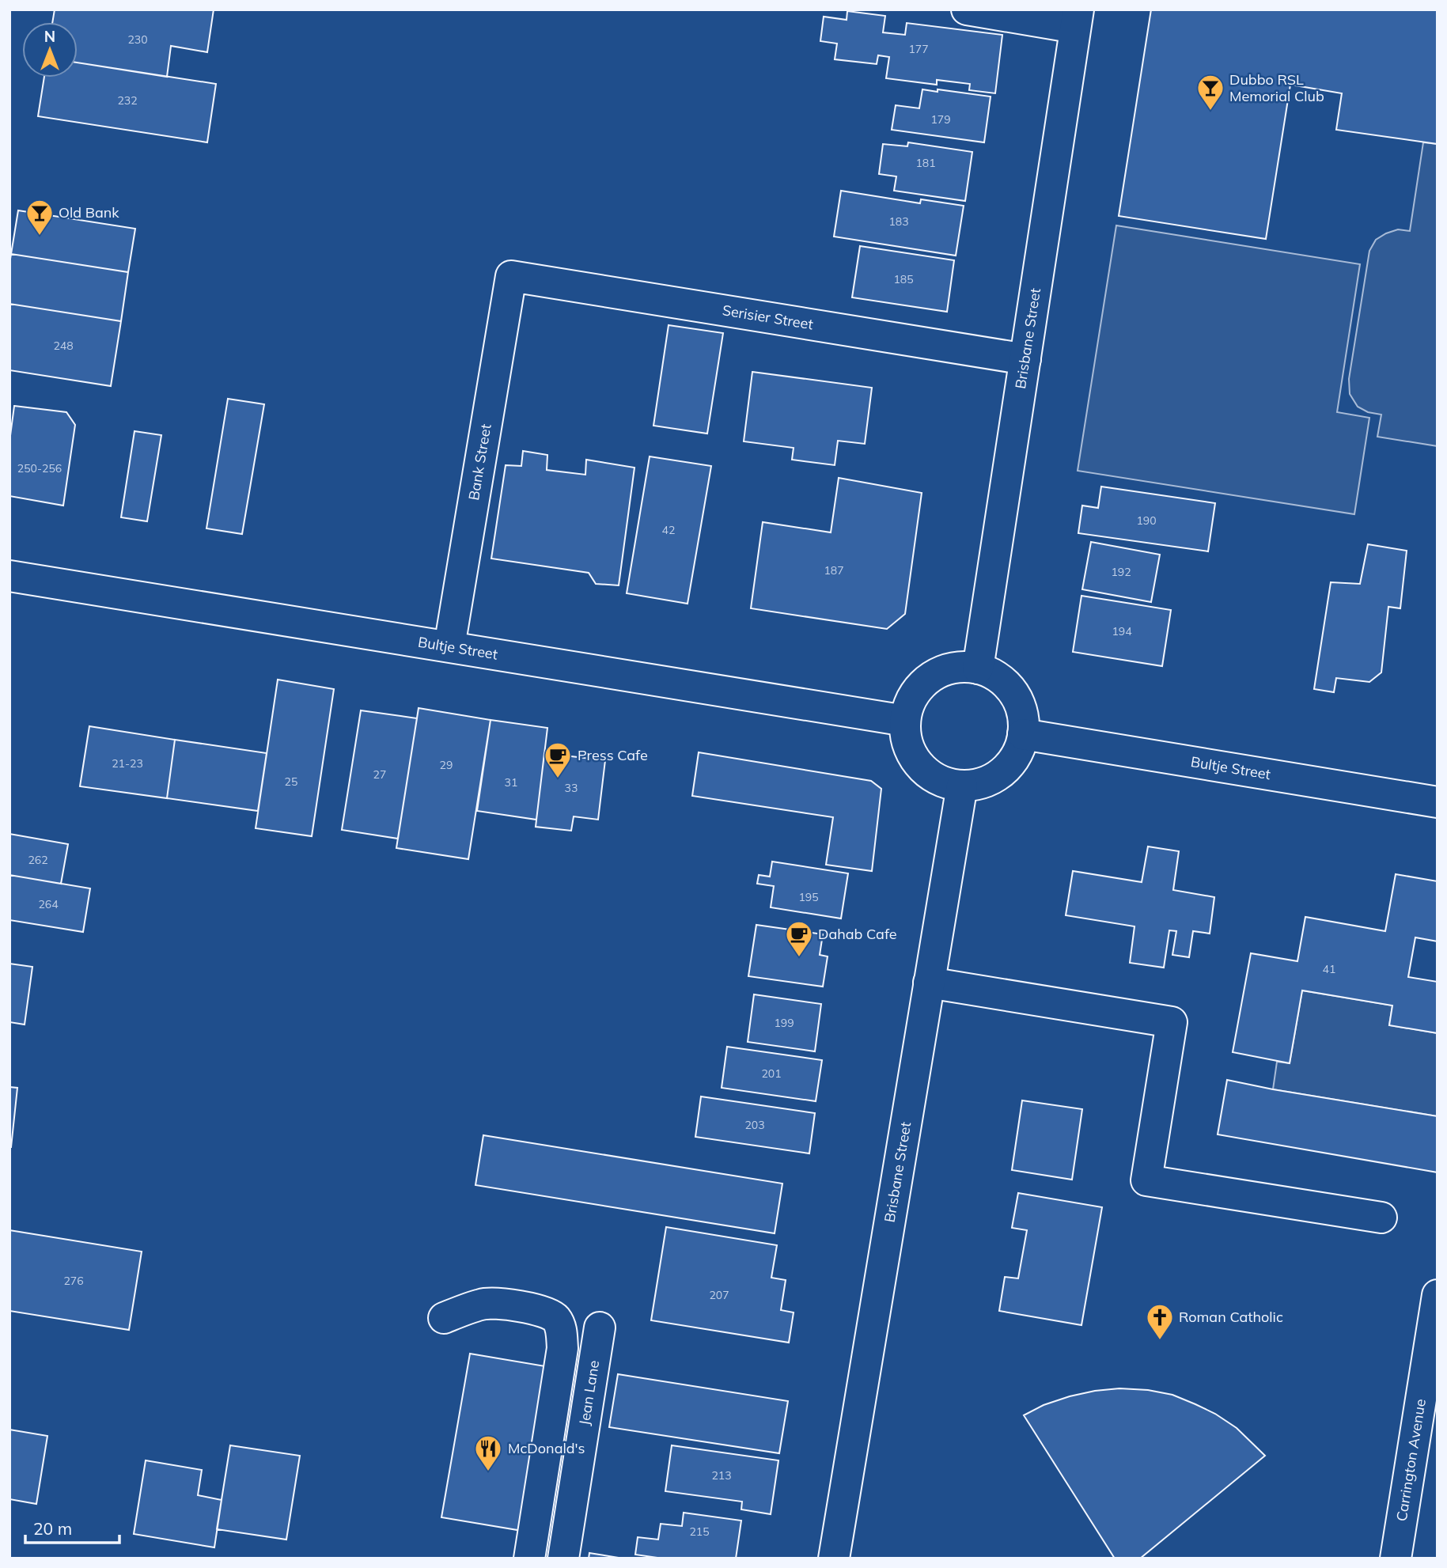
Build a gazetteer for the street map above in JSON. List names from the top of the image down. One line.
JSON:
{"streets":{"street":["Serisier Street","Brisbane Street","Bank Street","Bultje Street","Jean Lane","Carrington Avenue"]},"crossings":[["Serisier Street","Brisbane Street"],["Serisier Street","Bank Street"],["Brisbane Street","Bultje Street"],["Bank Street","Bultje Street"]],"places":{"bar":["Dubbo RSL Memorial Club","Old Bank"],"cafe":["Press Cafe","Dahab Cafe"],"church":["Roman Catholic"],"restaurant":["McDonald's"]},"house_numbers":["230","177","232","179","181","183","185","248","250-256","190","42","187","192","194","21-23","29","27","25","31","33","262","195","264","41","199","201","203","276","207","213","215"],"scale_bar":"20 m","north":"top"}
